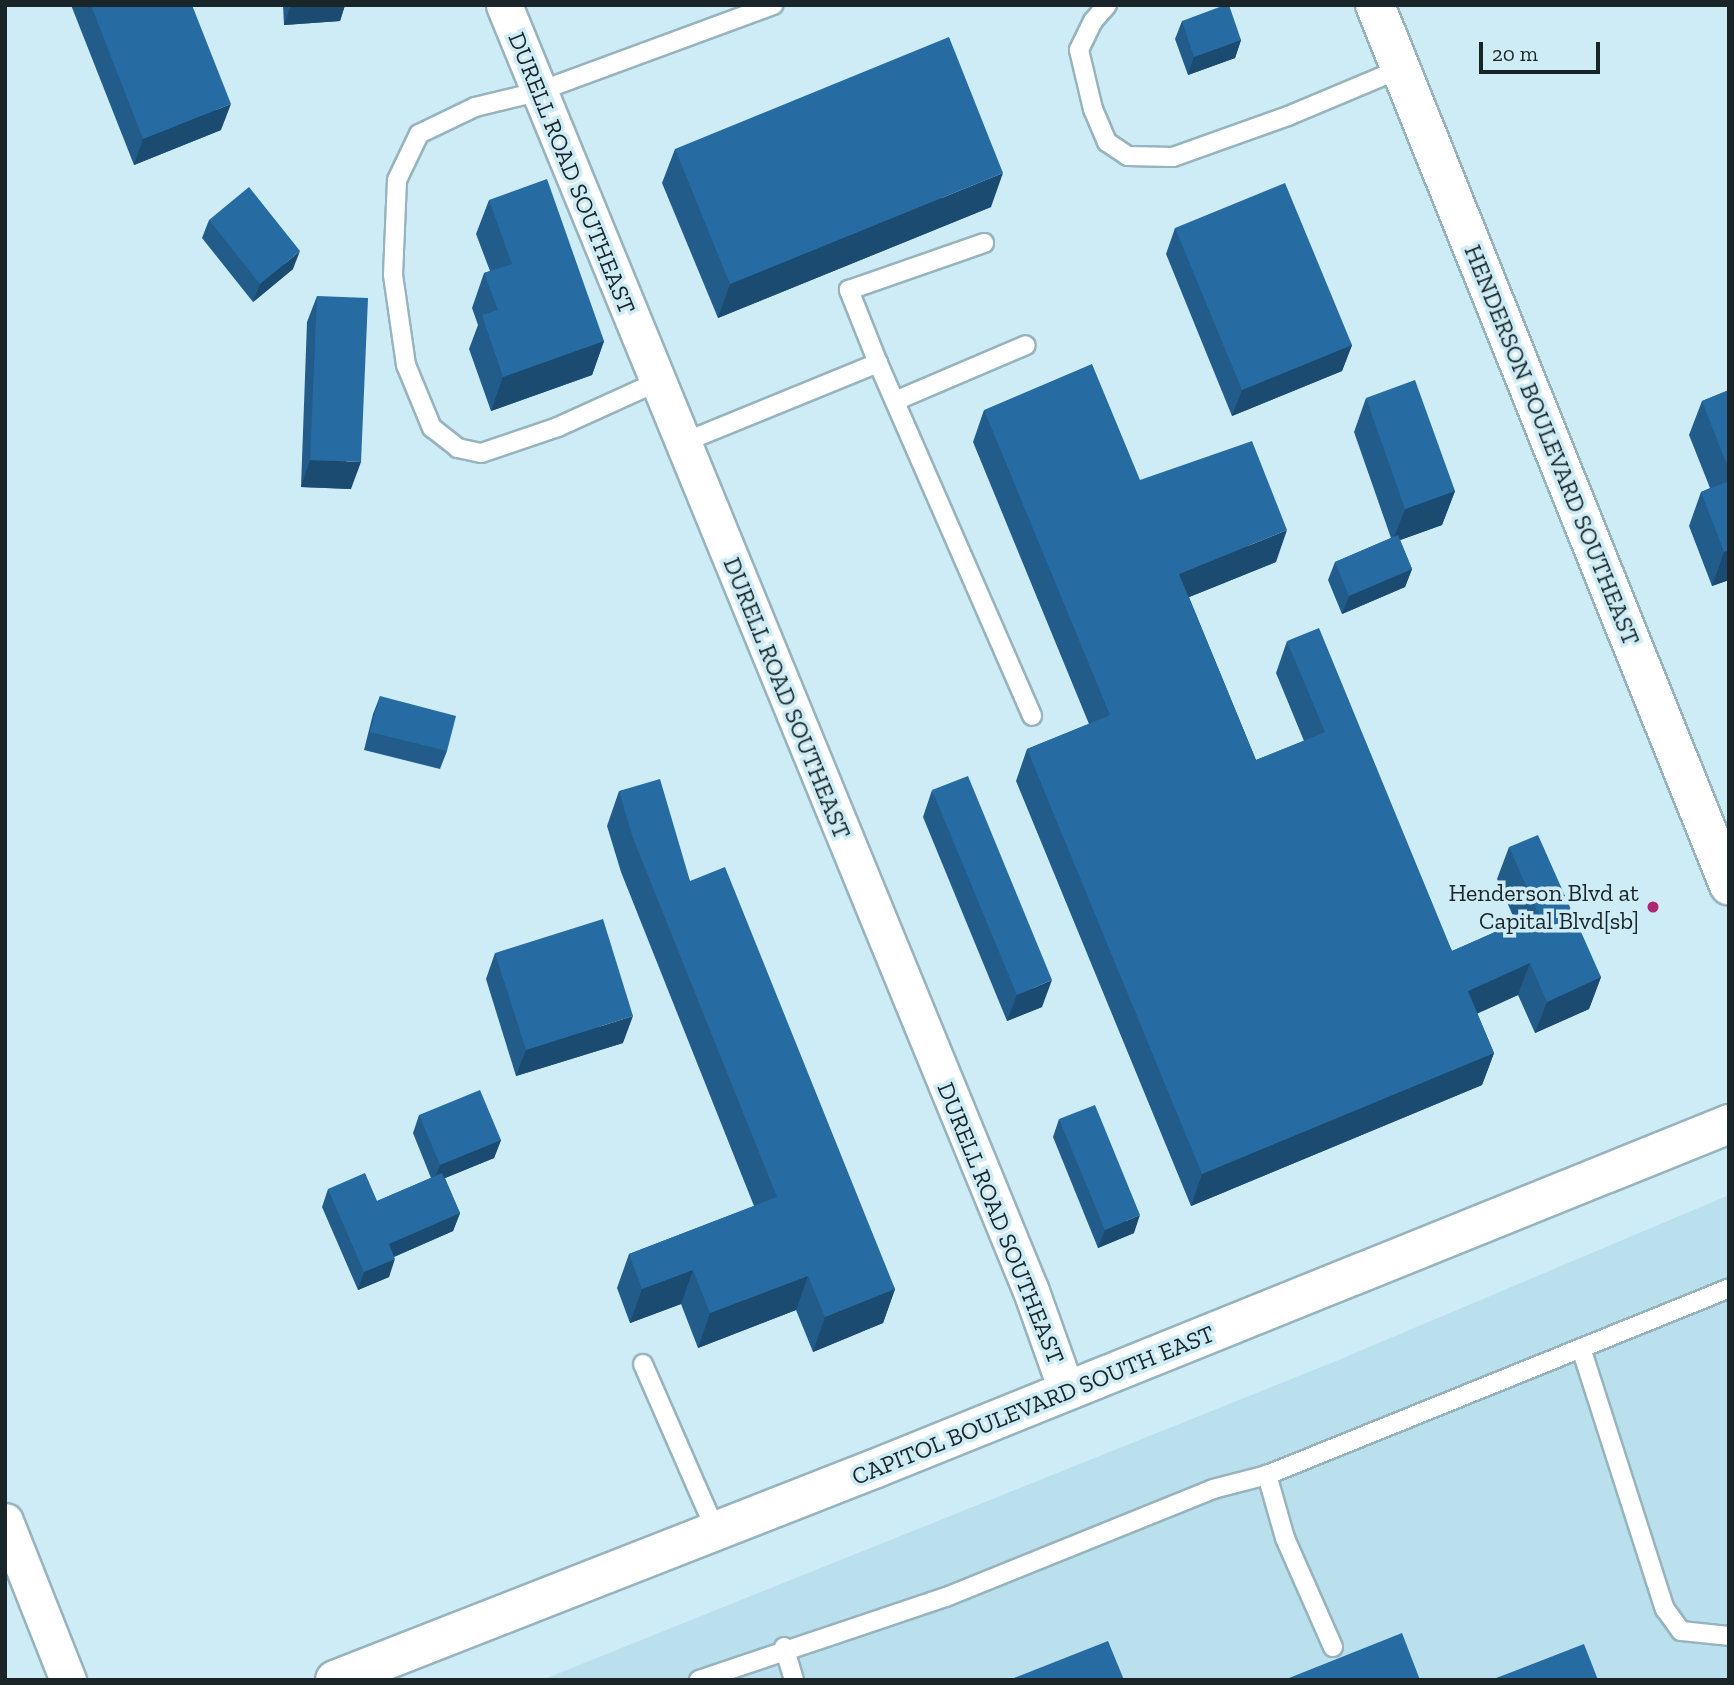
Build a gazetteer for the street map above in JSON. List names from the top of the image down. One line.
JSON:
{"streets":{"main road":["HENDERSON BOULEVARD SOUTHEAST","CAPITOL BOULEVARD SOUTH EAST"],"street":["DURELL ROAD SOUTHEAST"]},"crossings":[["DURELL ROAD SOUTHEAST","CAPITOL BOULEVARD SOUTH EAST"]],"places":["Henderson Blvd at Capital Blvd[sb]"],"scale_bar":"20 m"}
